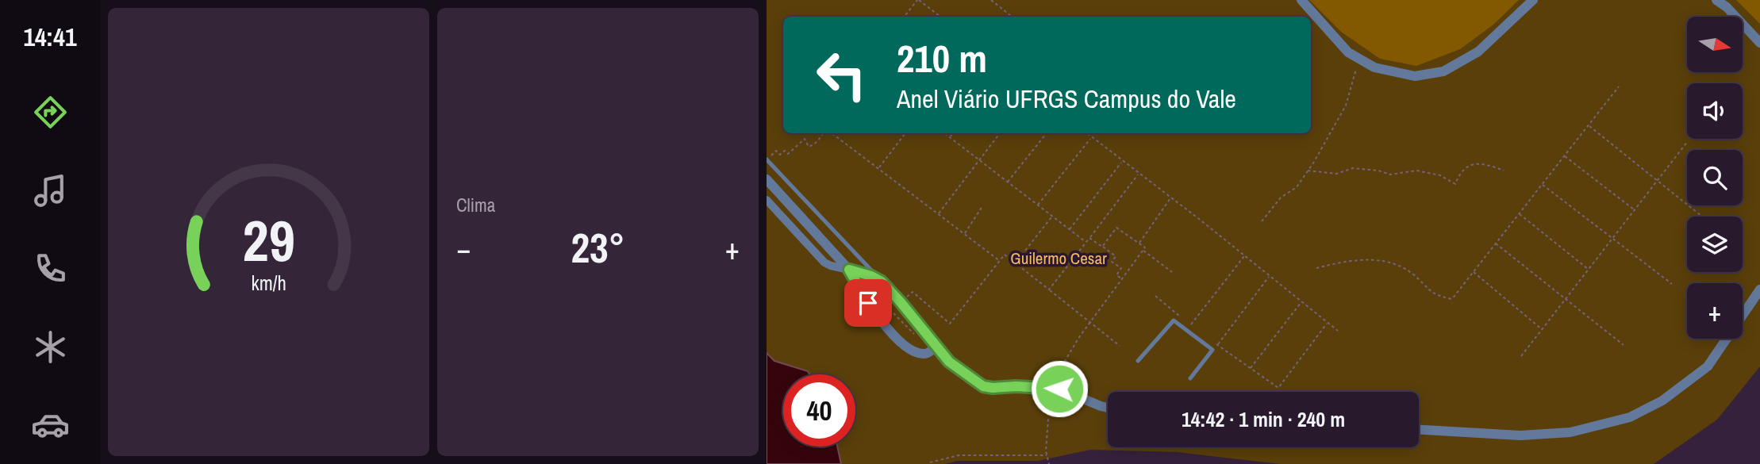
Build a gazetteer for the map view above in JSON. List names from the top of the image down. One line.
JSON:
{"parks":["Guilermo Cesar"],"north":"right","page":{"tabs":"14:41","tile":"Clima","map_buttons":"+","turn":["210 m","Anel Viário UFRGS Campus do Vale"],"heat":["−","23°","+"],"limit":"40","trip":"14:42 · 1 min · 240 m","gauge":["29","km/h"]}}
